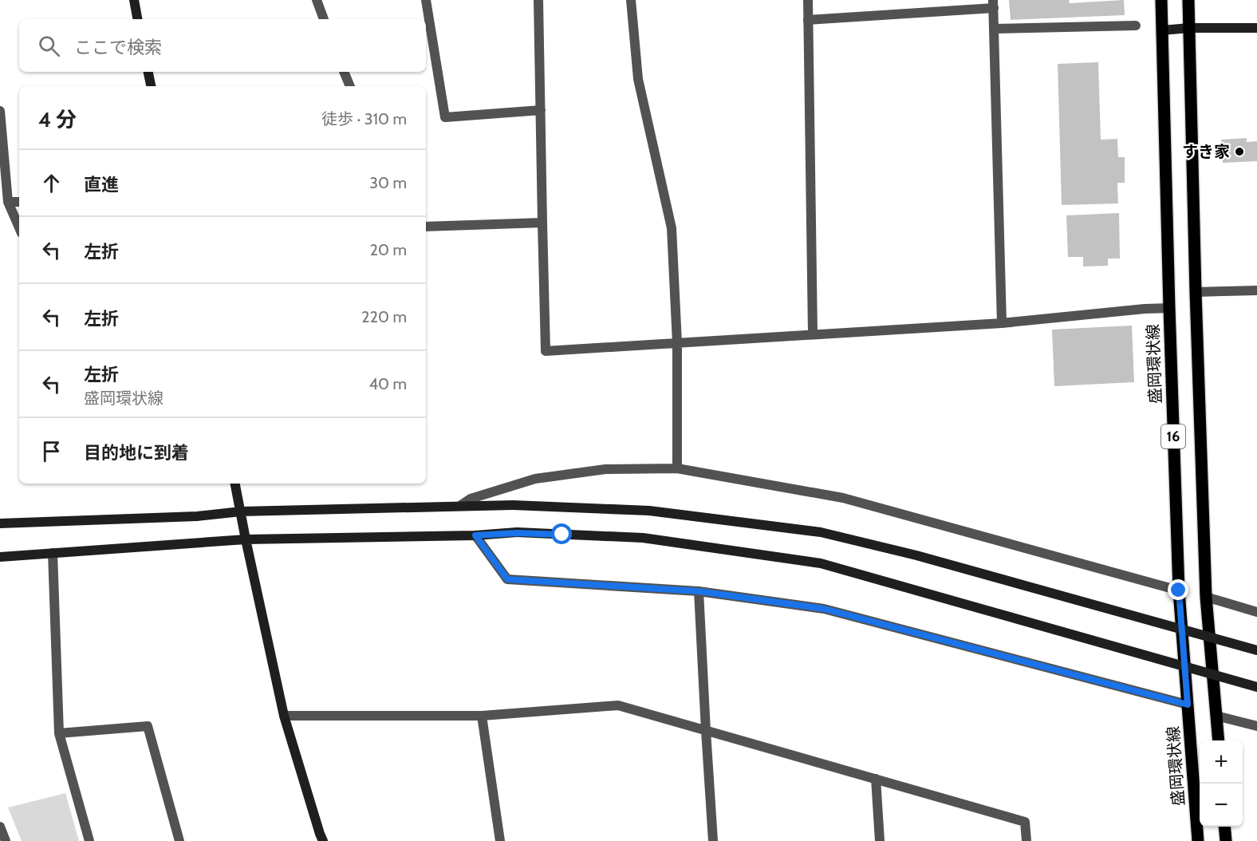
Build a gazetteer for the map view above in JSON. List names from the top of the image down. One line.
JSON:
{"streets":{"main road":["盛岡環状線","16"]},"places":["すき家"],"page":{"search":"ここで検索","heading":["4 分","徒歩 · 310 m"],"list":[["直進","30 m"],["左折","20 m"],["左折","220 m"],["左折","盛岡環状線","40 m"],"目的地に到着"],"map_buttons":["+","−"]}}
